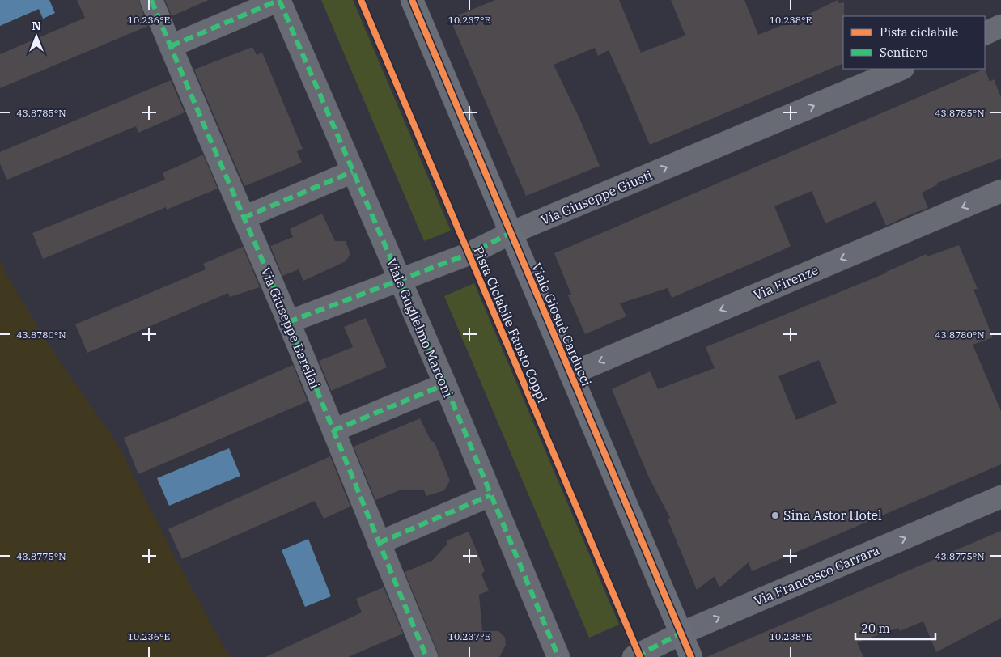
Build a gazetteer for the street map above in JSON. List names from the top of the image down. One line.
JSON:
{"streets":{"street":["Via Giuseppe Giusti","Via Firenze","Viale Giosuè Carducci","Via Giuseppe Barellai","Viale Guglielmo Marconi","Via Francesco Carrara"],"cycle path":["Pista Ciclabile Fausto Coppi"]},"crossings":[["Via Giuseppe Giusti","Viale Giosuè Carducci"],["Via Giuseppe Giusti","Via Giuseppe Barellai"],["Via Giuseppe Giusti","Viale Guglielmo Marconi"],["Via Firenze","Viale Giosuè Carducci"],["Viale Giosuè Carducci","Via Francesco Carrara"]],"one_way":["Via Giuseppe Giusti","Via Firenze","Via Francesco Carrara"],"places":["Sina Astor Hotel"],"legend":["Pista ciclabile","Sentiero"],"scale_bar":"20 m","north":"top","coordinates":["10.236°E","10.237°E","10.238°E","43.8785°N","43.8780°N","43.8775°N"]}
